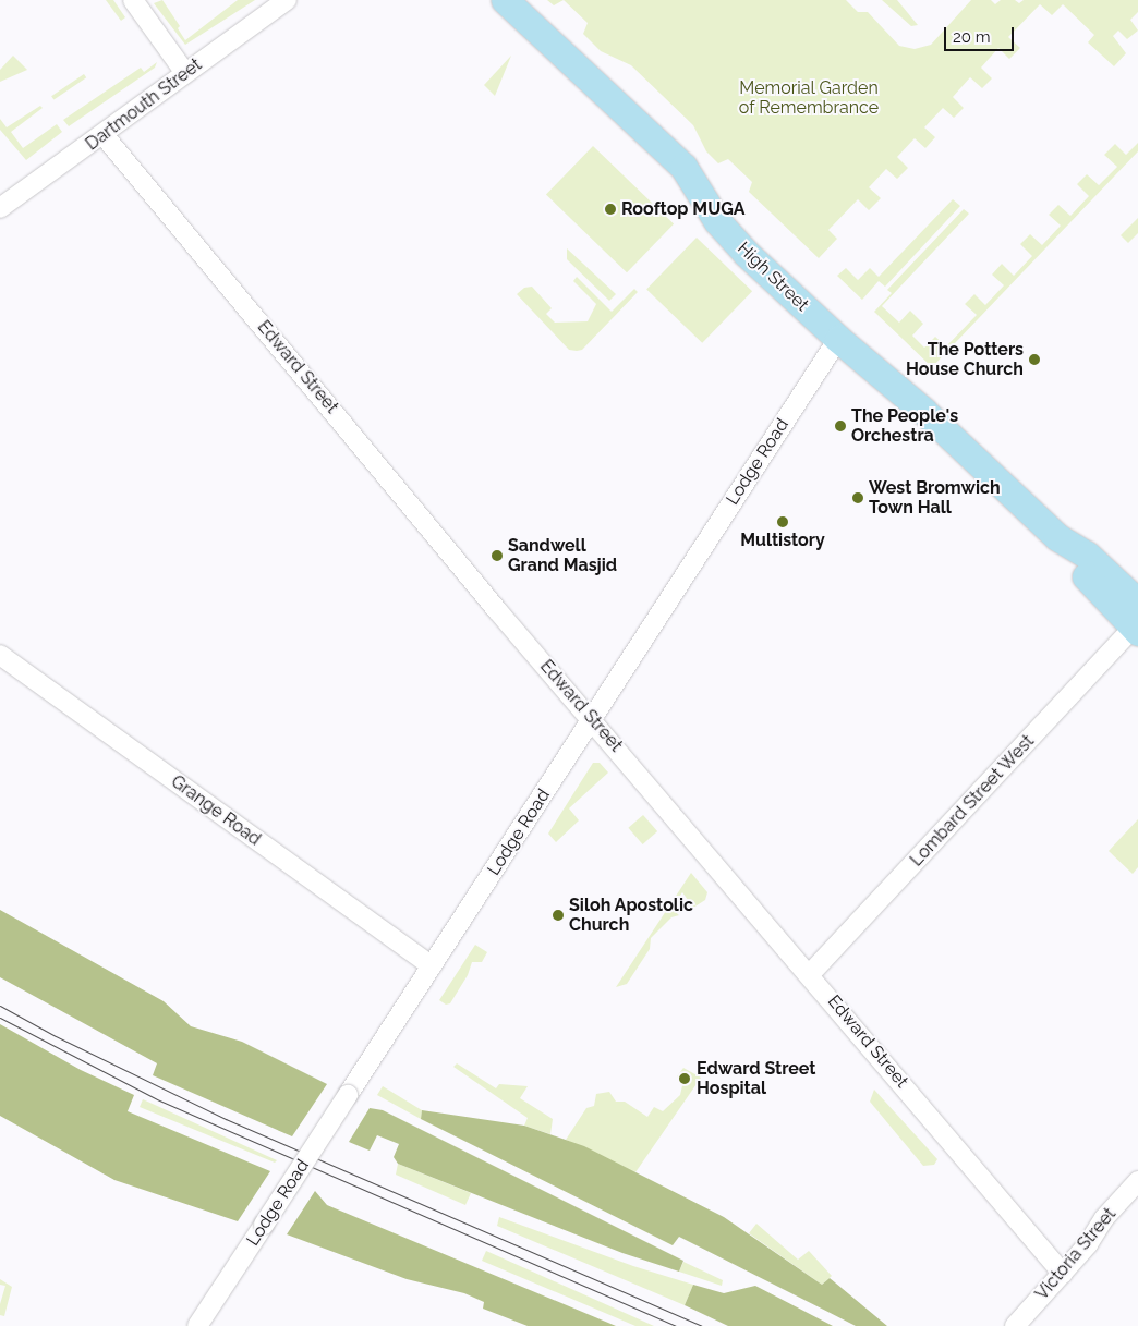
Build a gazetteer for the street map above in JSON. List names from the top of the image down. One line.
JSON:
{"streets":{"street":["Dartmouth Street","High Street","Edward Street","Lodge Road","Lombard Street West","Grange Road","Victoria Street"]},"crossings":[["Dartmouth Street","Edward Street"],["High Street","Lodge Road"],["High Street","Lombard Street West"],["Edward Street","Lodge Road"],["Edward Street","Lombard Street West"],["Edward Street","Victoria Street"],["Lodge Road","Grange Road"]],"parks":["Memorial Garden of Remembrance"],"places":["Rooftop MUGA","The Potters House Church","The People's Orchestra","West Bromwich Town Hall","Multistory","Sandwell Grand Masjid","Siloh Apostolic Church","Edward Street Hospital"],"scale_bar":"20 m"}
